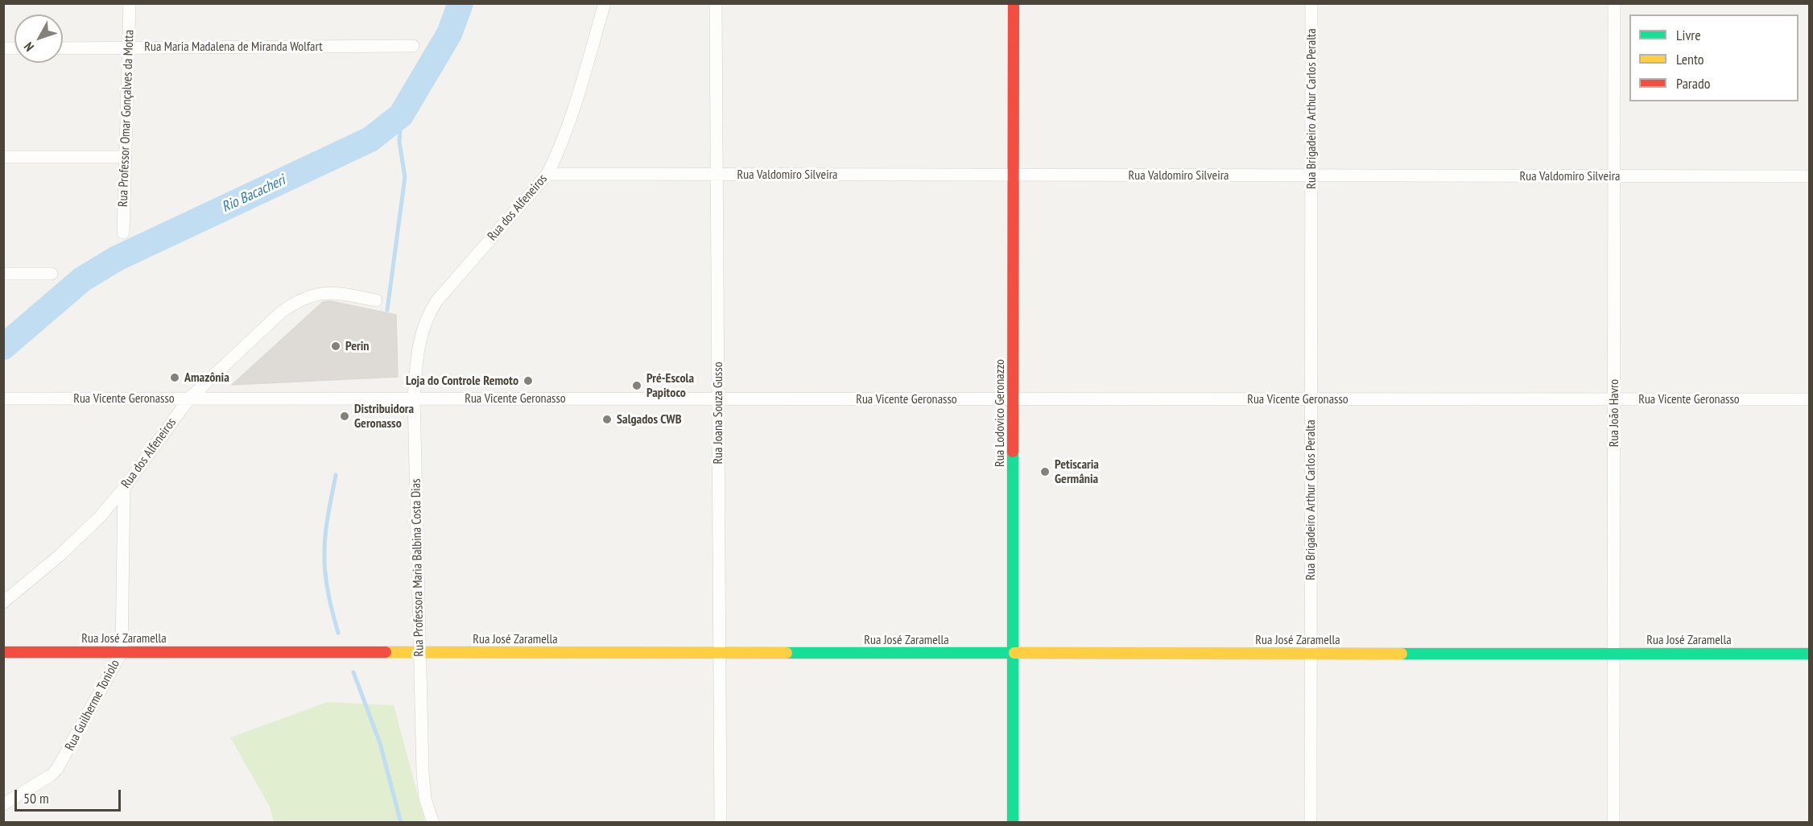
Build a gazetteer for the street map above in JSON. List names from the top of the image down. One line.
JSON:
{"streets":{"street":["Rua Maria Madalena de Miranda Wolfart","Rua Brigadeiro Arthur Carlos Peralta","Rua Professor Omar Gonçalves da Motta","Rua Valdomiro Silveira","Rua dos Alfeneiros","Rua Vicente Geronasso","Rua Joana Souza Gusso","Rua Lodovico Geronazzo","Rua João Havro","Rua Professora Maria Balbina Costa Dias","Rua José Zaramella","Rua Guilherme Toniolo"]},"crossings":[["Rua Maria Madalena de Miranda Wolfart","Rua Professor Omar Gonçalves da Motta"],["Rua Brigadeiro Arthur Carlos Peralta","Rua Valdomiro Silveira"],["Rua Brigadeiro Arthur Carlos Peralta","Rua Vicente Geronasso"],["Rua Brigadeiro Arthur Carlos Peralta","Rua José Zaramella"],["Rua Valdomiro Silveira","Rua dos Alfeneiros"],["Rua Valdomiro Silveira","Rua Joana Souza Gusso"],["Rua Valdomiro Silveira","Rua Lodovico Geronazzo"],["Rua Valdomiro Silveira","Rua João Havro"],["Rua dos Alfeneiros","Rua Vicente Geronasso"],["Rua dos Alfeneiros","Rua Professora Maria Balbina Costa Dias"],["Rua dos Alfeneiros","Rua Guilherme Toniolo"],["Rua Vicente Geronasso","Rua Joana Souza Gusso"],["Rua Vicente Geronasso","Rua Lodovico Geronazzo"],["Rua Vicente Geronasso","Rua João Havro"],["Rua Vicente Geronasso","Rua Professora Maria Balbina Costa Dias"],["Rua Joana Souza Gusso","Rua José Zaramella"],["Rua Lodovico Geronazzo","Rua José Zaramella"],["Rua João Havro","Rua José Zaramella"],["Rua Professora Maria Balbina Costa Dias","Rua José Zaramella"],["Rua José Zaramella","Rua Guilherme Toniolo"]],"water":["Rio Bacacheri"],"places":["Perin","Amazônia","Loja do Controle Remoto","Pré-Escola Papitoco","Distribuidora Geronasso","Salgados CWB","Petiscaria Germânia"],"legend":["Livre","Lento","Parado"],"scale_bar":"50 m","north":"bottom left"}
